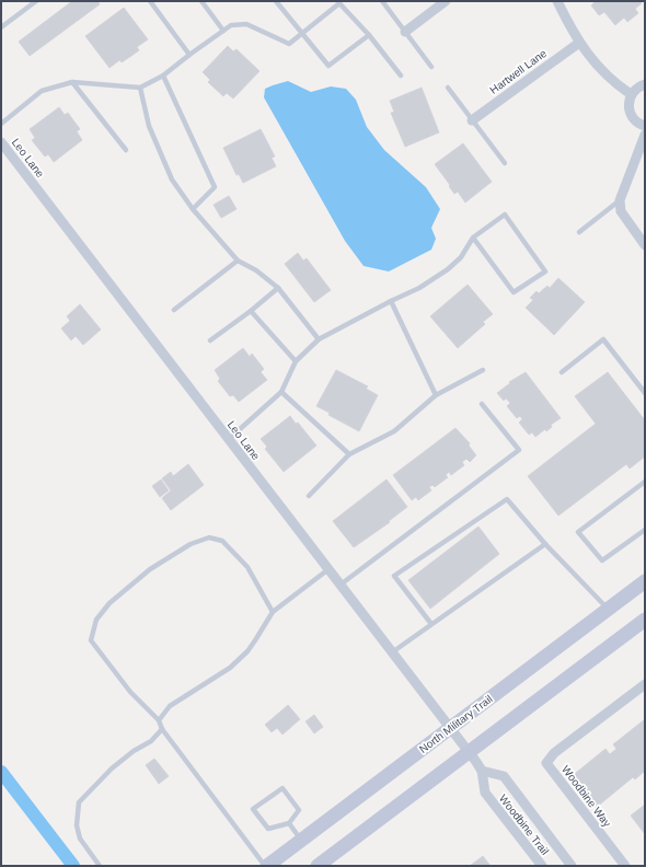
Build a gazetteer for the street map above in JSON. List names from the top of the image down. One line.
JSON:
{"streets":{"main road":["North Military Trail"],"street":["Hartwell Lane","Leo Lane","Woodbine Way","Woodbine Trail"]},"crossings":[["Leo Lane","North Military Trail"],["Leo Lane","Woodbine Trail"]]}
